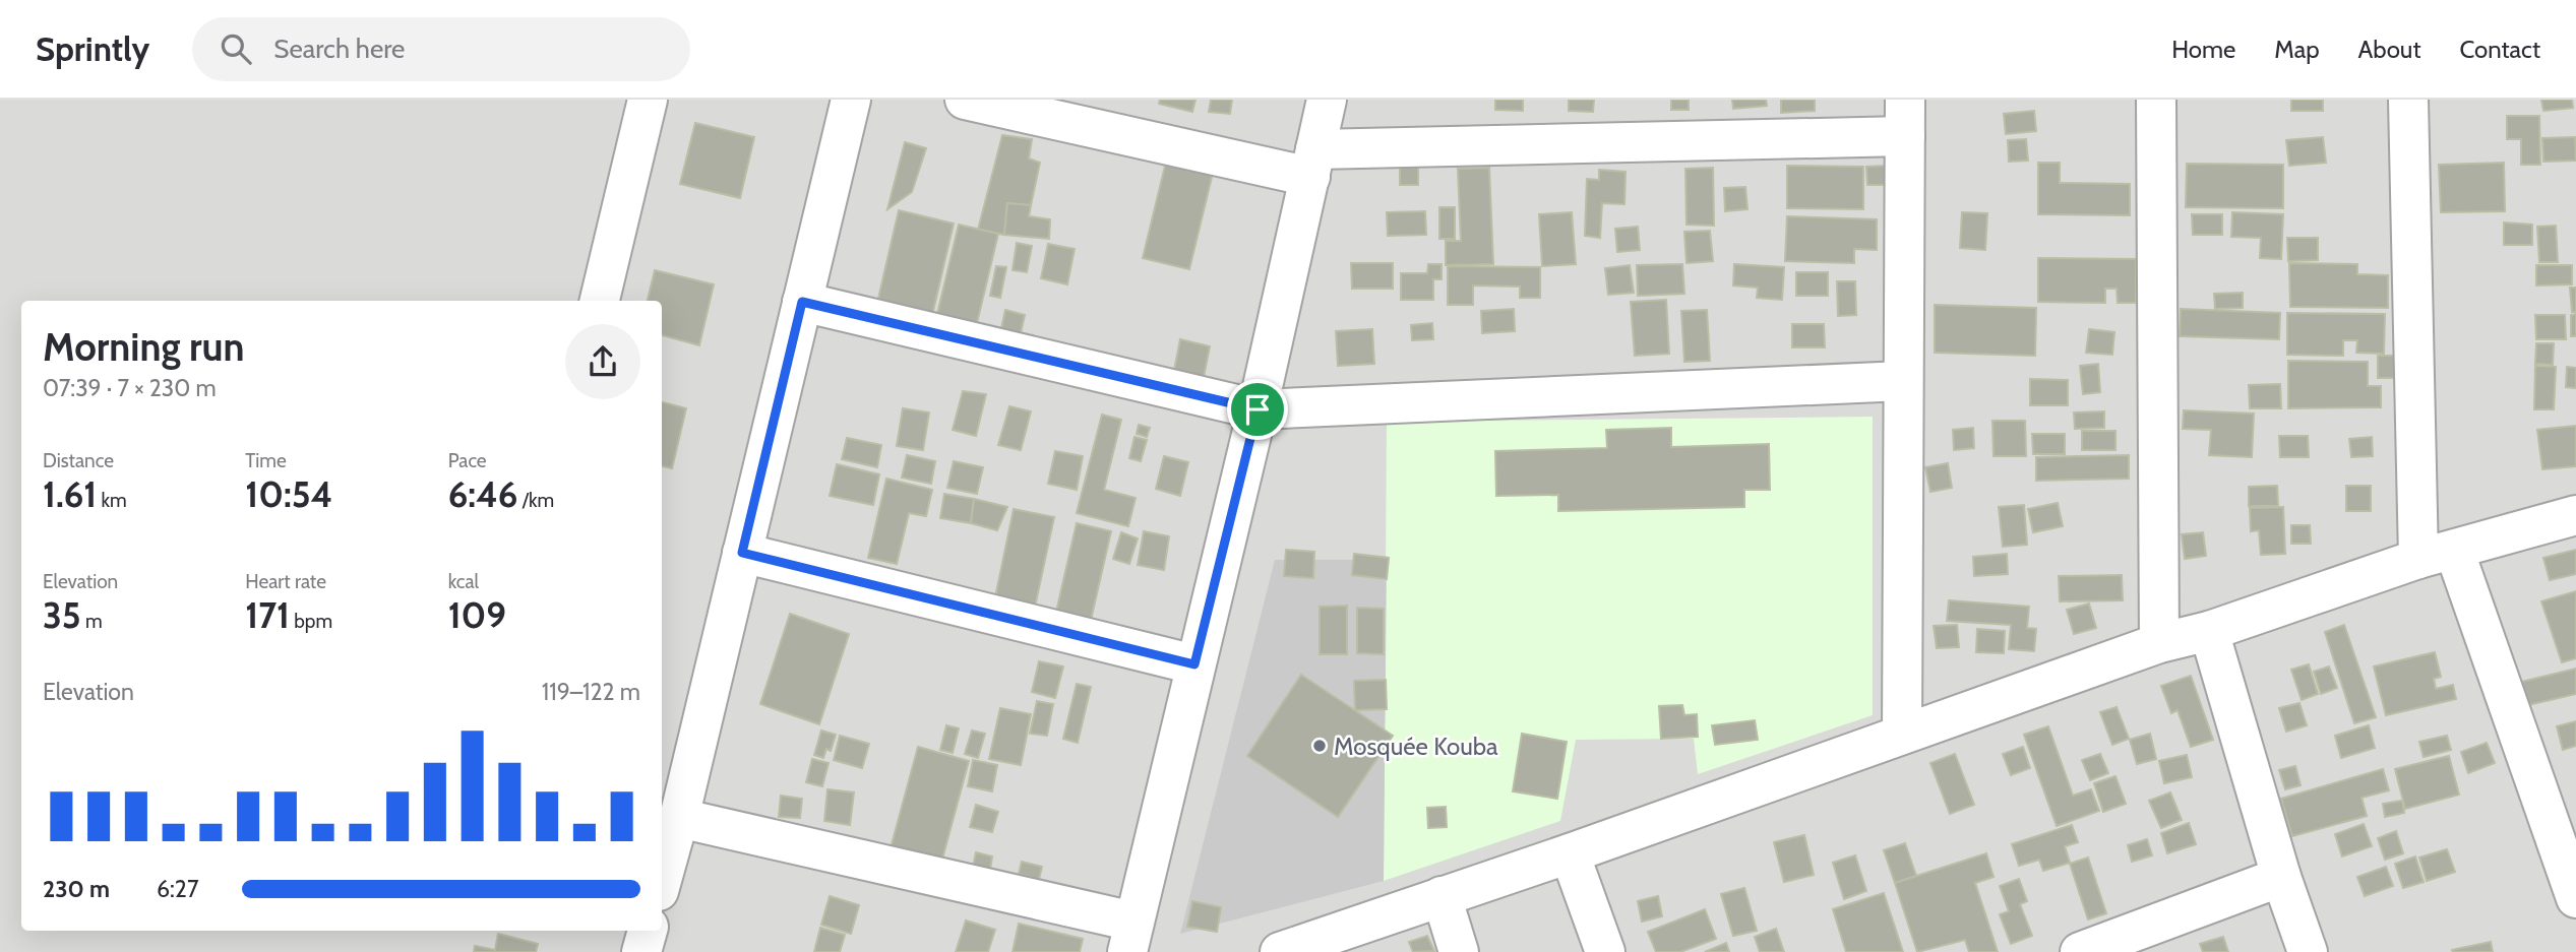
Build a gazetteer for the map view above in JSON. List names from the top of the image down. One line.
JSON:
{"places":["Mosquée Kouba"],"page":{"header":"Sprintly","search":"Search here","nav":["Home","Map","About","Contact"],"heading":["Morning run","07:39 · 7 × 230 m"],"stats":[["Distance","1.61 km"],["Time","10:54"],["Pace","6:46 /km"],["Elevation","35 m"],["Heart rate","171 bpm"],["kcal","109"]],"chart":["Elevation","119–122 m"],"list":[{"name":"230 m","note":"6:27"}]}}
